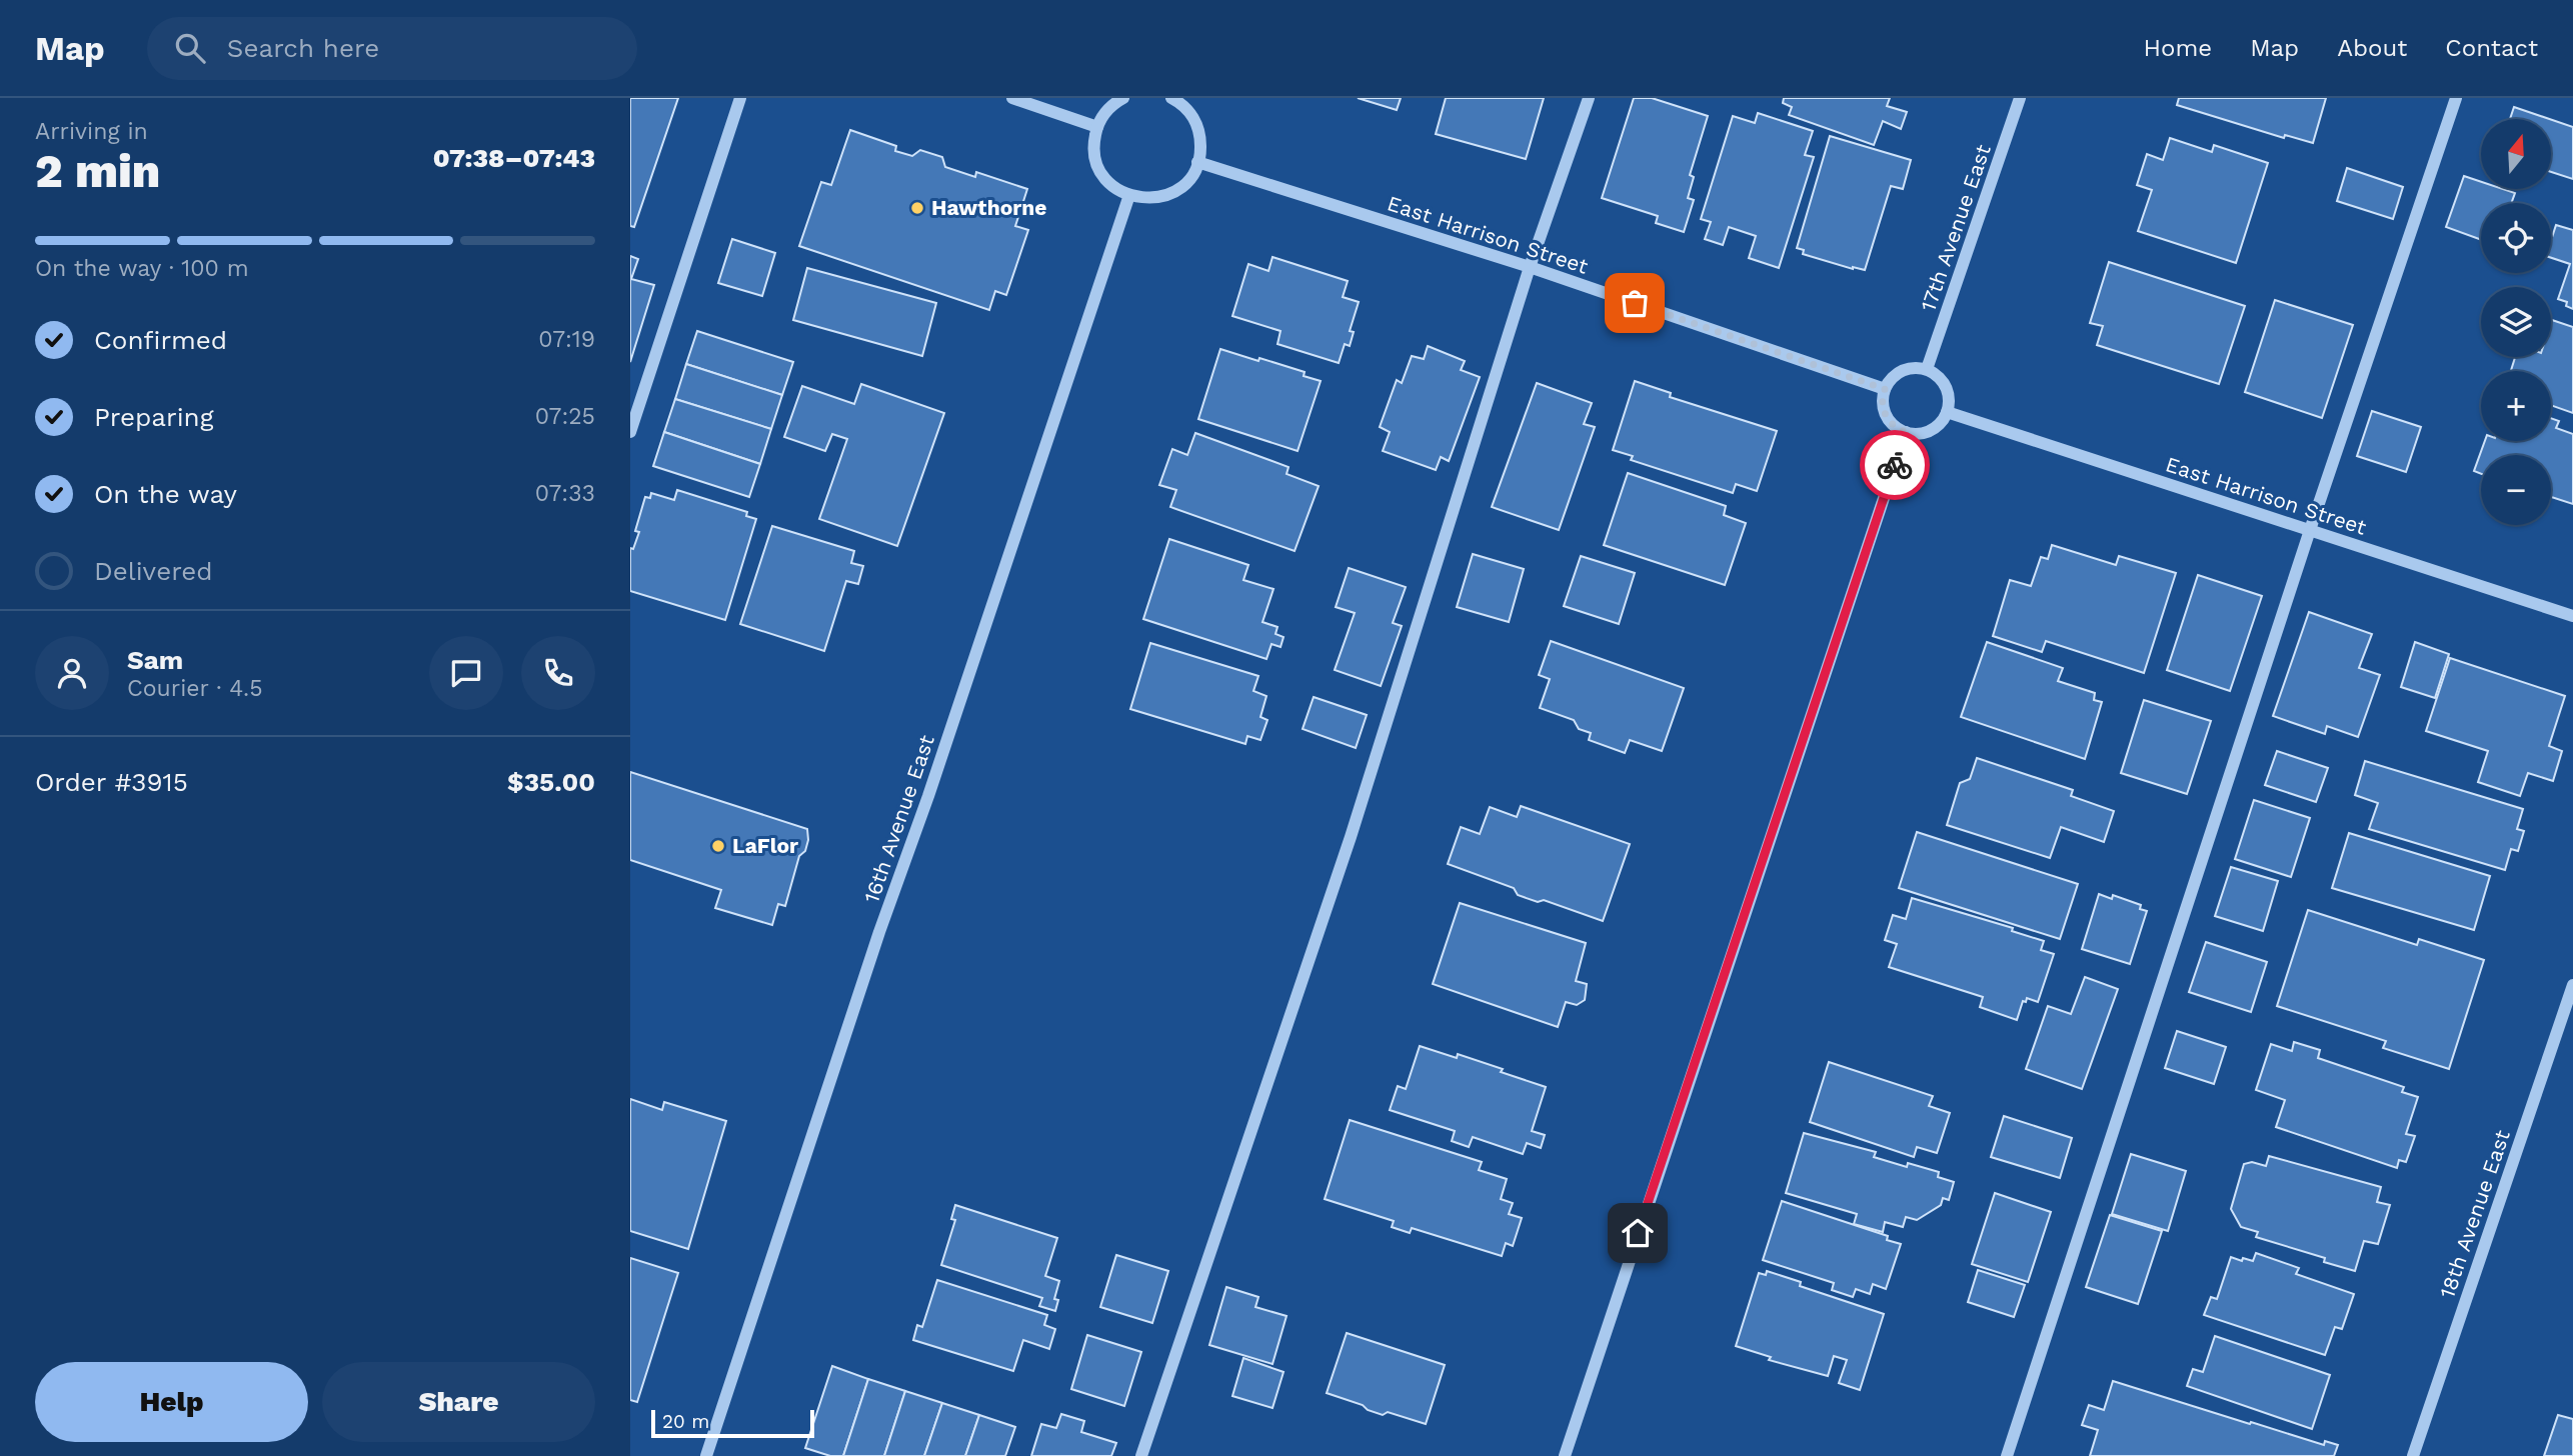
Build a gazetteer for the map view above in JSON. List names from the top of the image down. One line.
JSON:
{"streets":{"street":["17th Avenue East","East Harrison Street","16th Avenue East","18th Avenue East"]},"crossings":[["17th Avenue East","East Harrison Street"]],"places":["Hawthorne","LaFlor"],"scale_bar":"20 m","north":"top","page":{"header":"Map","search":"Search here","nav":["Home","Map","About","Contact"],"heading":["2 min","Arriving in","07:38–07:43"],"panel":["Sam","Courier · 4.5","Order #3915","$35.00"],"map_buttons":["+","−"],"bar":"On the way · 100 m","list":[["Confirmed","07:19"],["Preparing","07:25"],["On the way","07:33"],"Delivered"],"buttons":["Help","Share"],"scale":"20 m"}}
